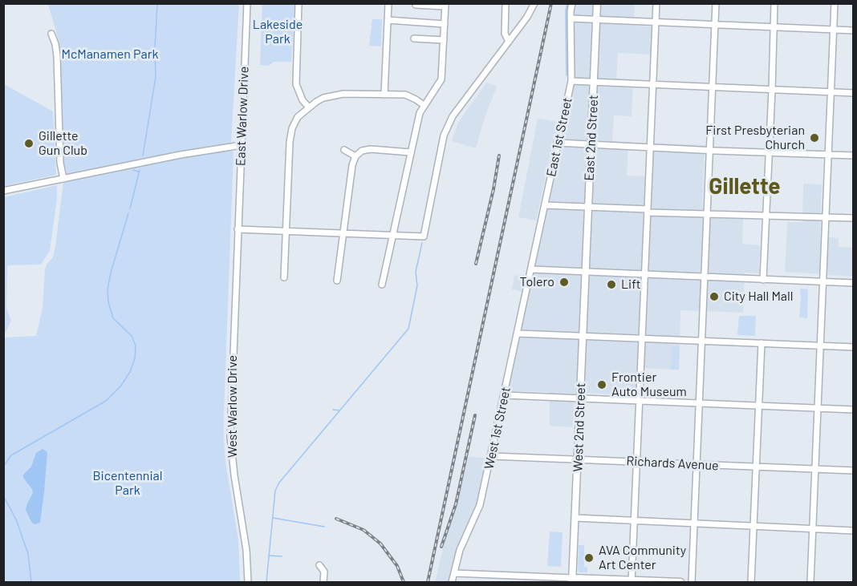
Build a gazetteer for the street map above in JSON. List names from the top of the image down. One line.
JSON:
{"streets":{"main road":["East 2nd Street","West 2nd Street"],"street":["East Warlow Drive","East 1st Street","West Warlow Drive","West 1st Street","Richards Avenue"]},"crossings":[["East Warlow Drive","West Warlow Drive"],["East 1st Street","West 1st Street"],["East 2nd Street","West 2nd Street"],["West 2nd Street","Richards Avenue"],["West 1st Street","Richards Avenue"]],"districts":["Gillette"],"parks":["Lakeside Park","McManamen Park","Bicentennial Park"],"places":["First Presbyterian Church","Gillette Gun Club","Tolero","Lift","City Hall Mall","Frontier Auto Museum","AVA Community Art Center"]}
